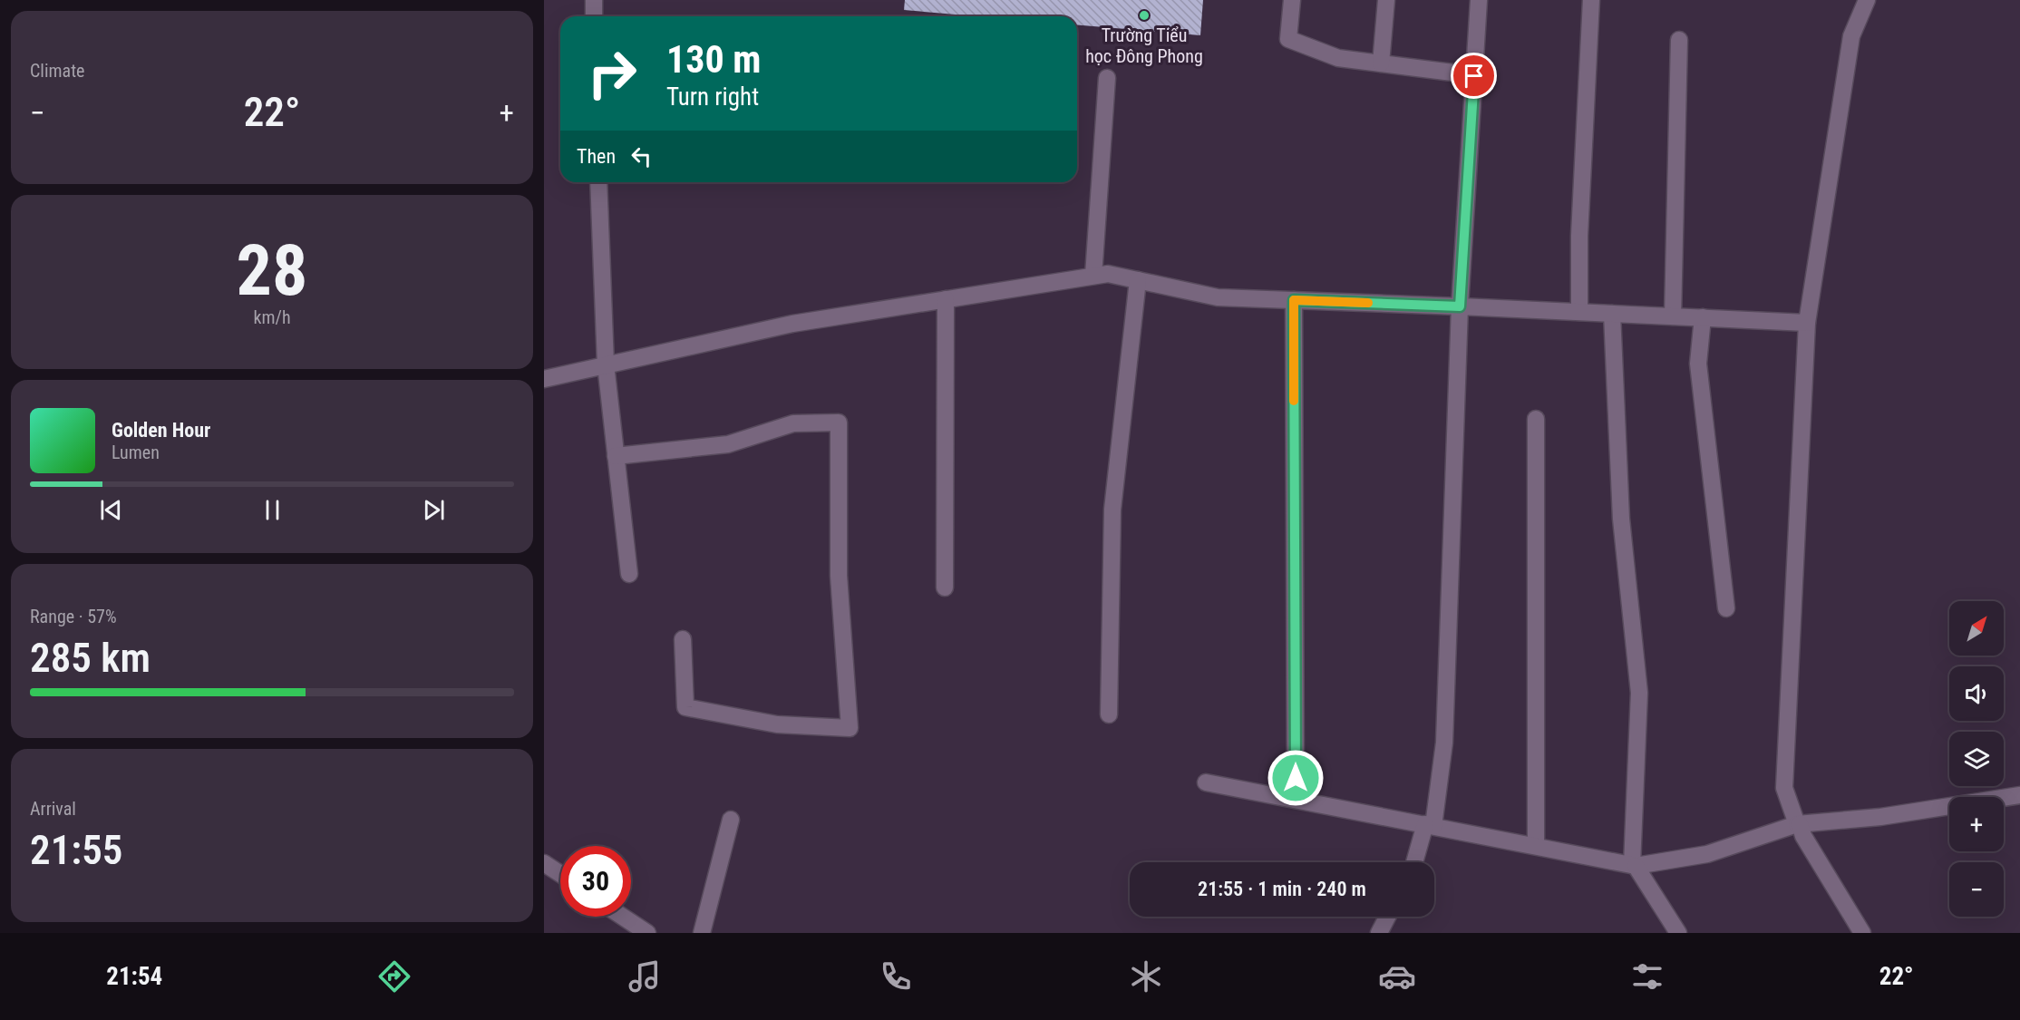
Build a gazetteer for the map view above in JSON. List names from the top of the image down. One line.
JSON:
{"places":["Trường Tiểu học Đông Phong"],"north":"top right","page":{"tile":["Climate",["28","km/h"],["Range · 57%","285 km"],["Arrival","21:55"]],"turn":["130 m","Turn right"],"heat":["−","22°","+"],"then":"Then","song":["Golden Hour","Lumen"],"map_buttons":["+","−"],"limit":"30","trip":"21:55 · 1 min · 240 m","tabs":["21:54","22°"]}}
